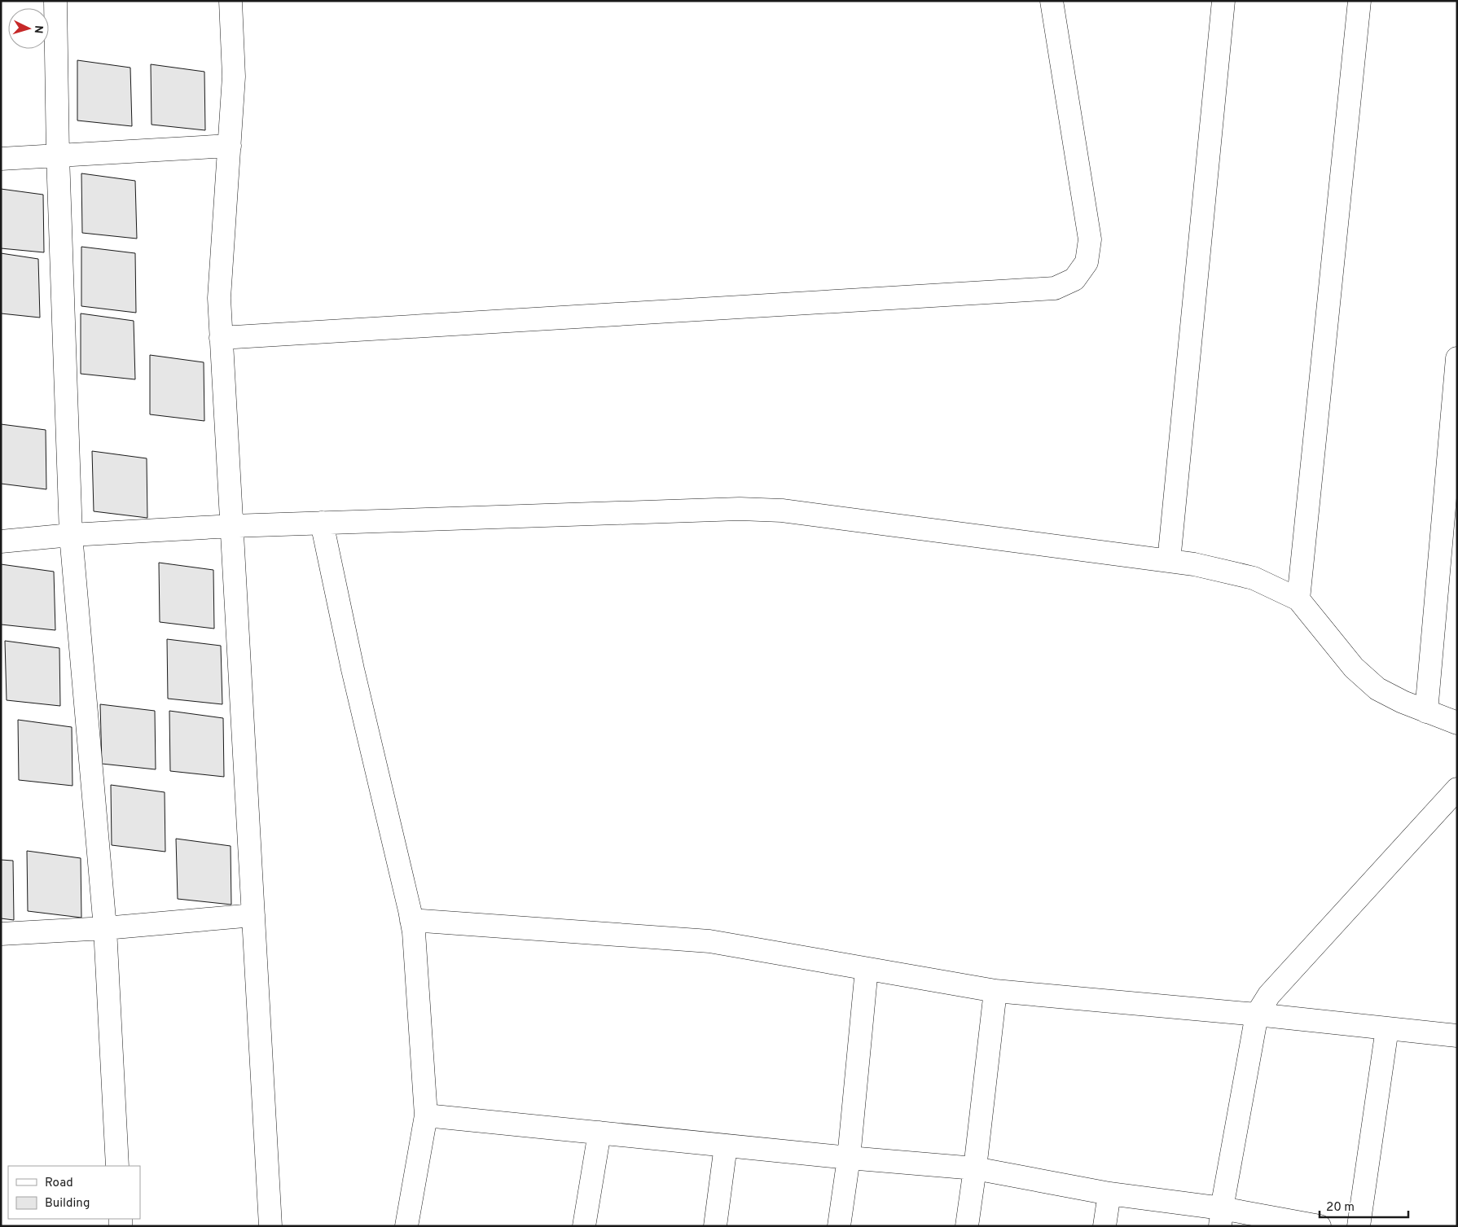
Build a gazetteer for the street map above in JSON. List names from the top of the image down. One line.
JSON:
{"legend":["Road","Building"],"scale_bar":"20 m","north":"right"}
